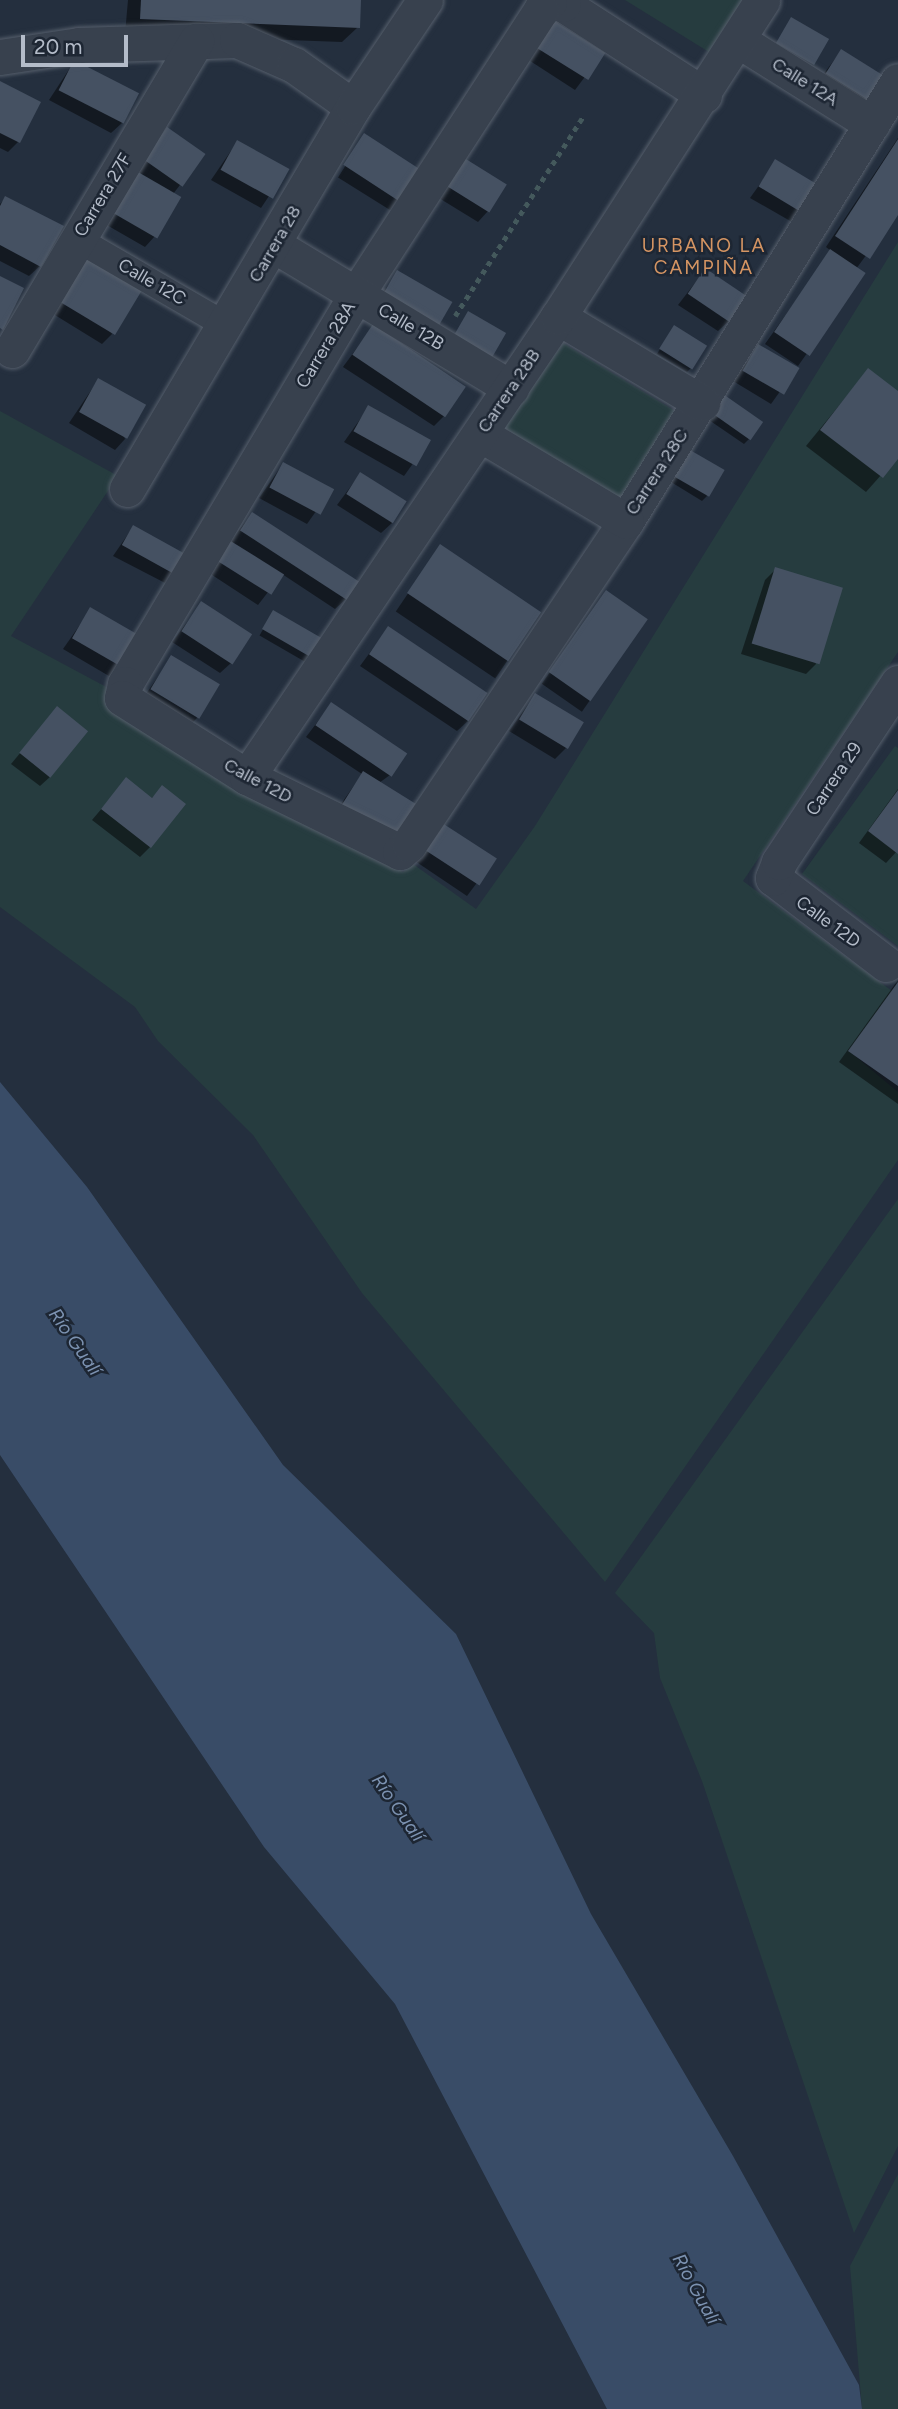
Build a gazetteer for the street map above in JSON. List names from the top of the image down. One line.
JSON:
{"streets":{"street":["Calle 12A","Carrera 27F","Carrera 28","Calle 12C","Calle 12B","Carrera 28A","Carrera 28B","Carrera 28C","Carrera 29","Calle 12D"]},"crossings":[["Calle 12A","Carrera 28B"],["Calle 12A","Carrera 28C"],["Carrera 27F","Calle 12C"],["Carrera 28","Calle 12C"],["Carrera 28","Calle 12B"],["Calle 12B","Carrera 28A"],["Calle 12B","Carrera 28B"],["Carrera 28A","Carrera 28B"],["Carrera 28A","Calle 12D"],["Carrera 28B","Calle 12D"],["Carrera 28C","Calle 12D"],["Carrera 29","Calle 12D"]],"districts":["URBANO LA CAMPIÑA"],"water":["Río Gualí"],"scale_bar":"20 m"}
